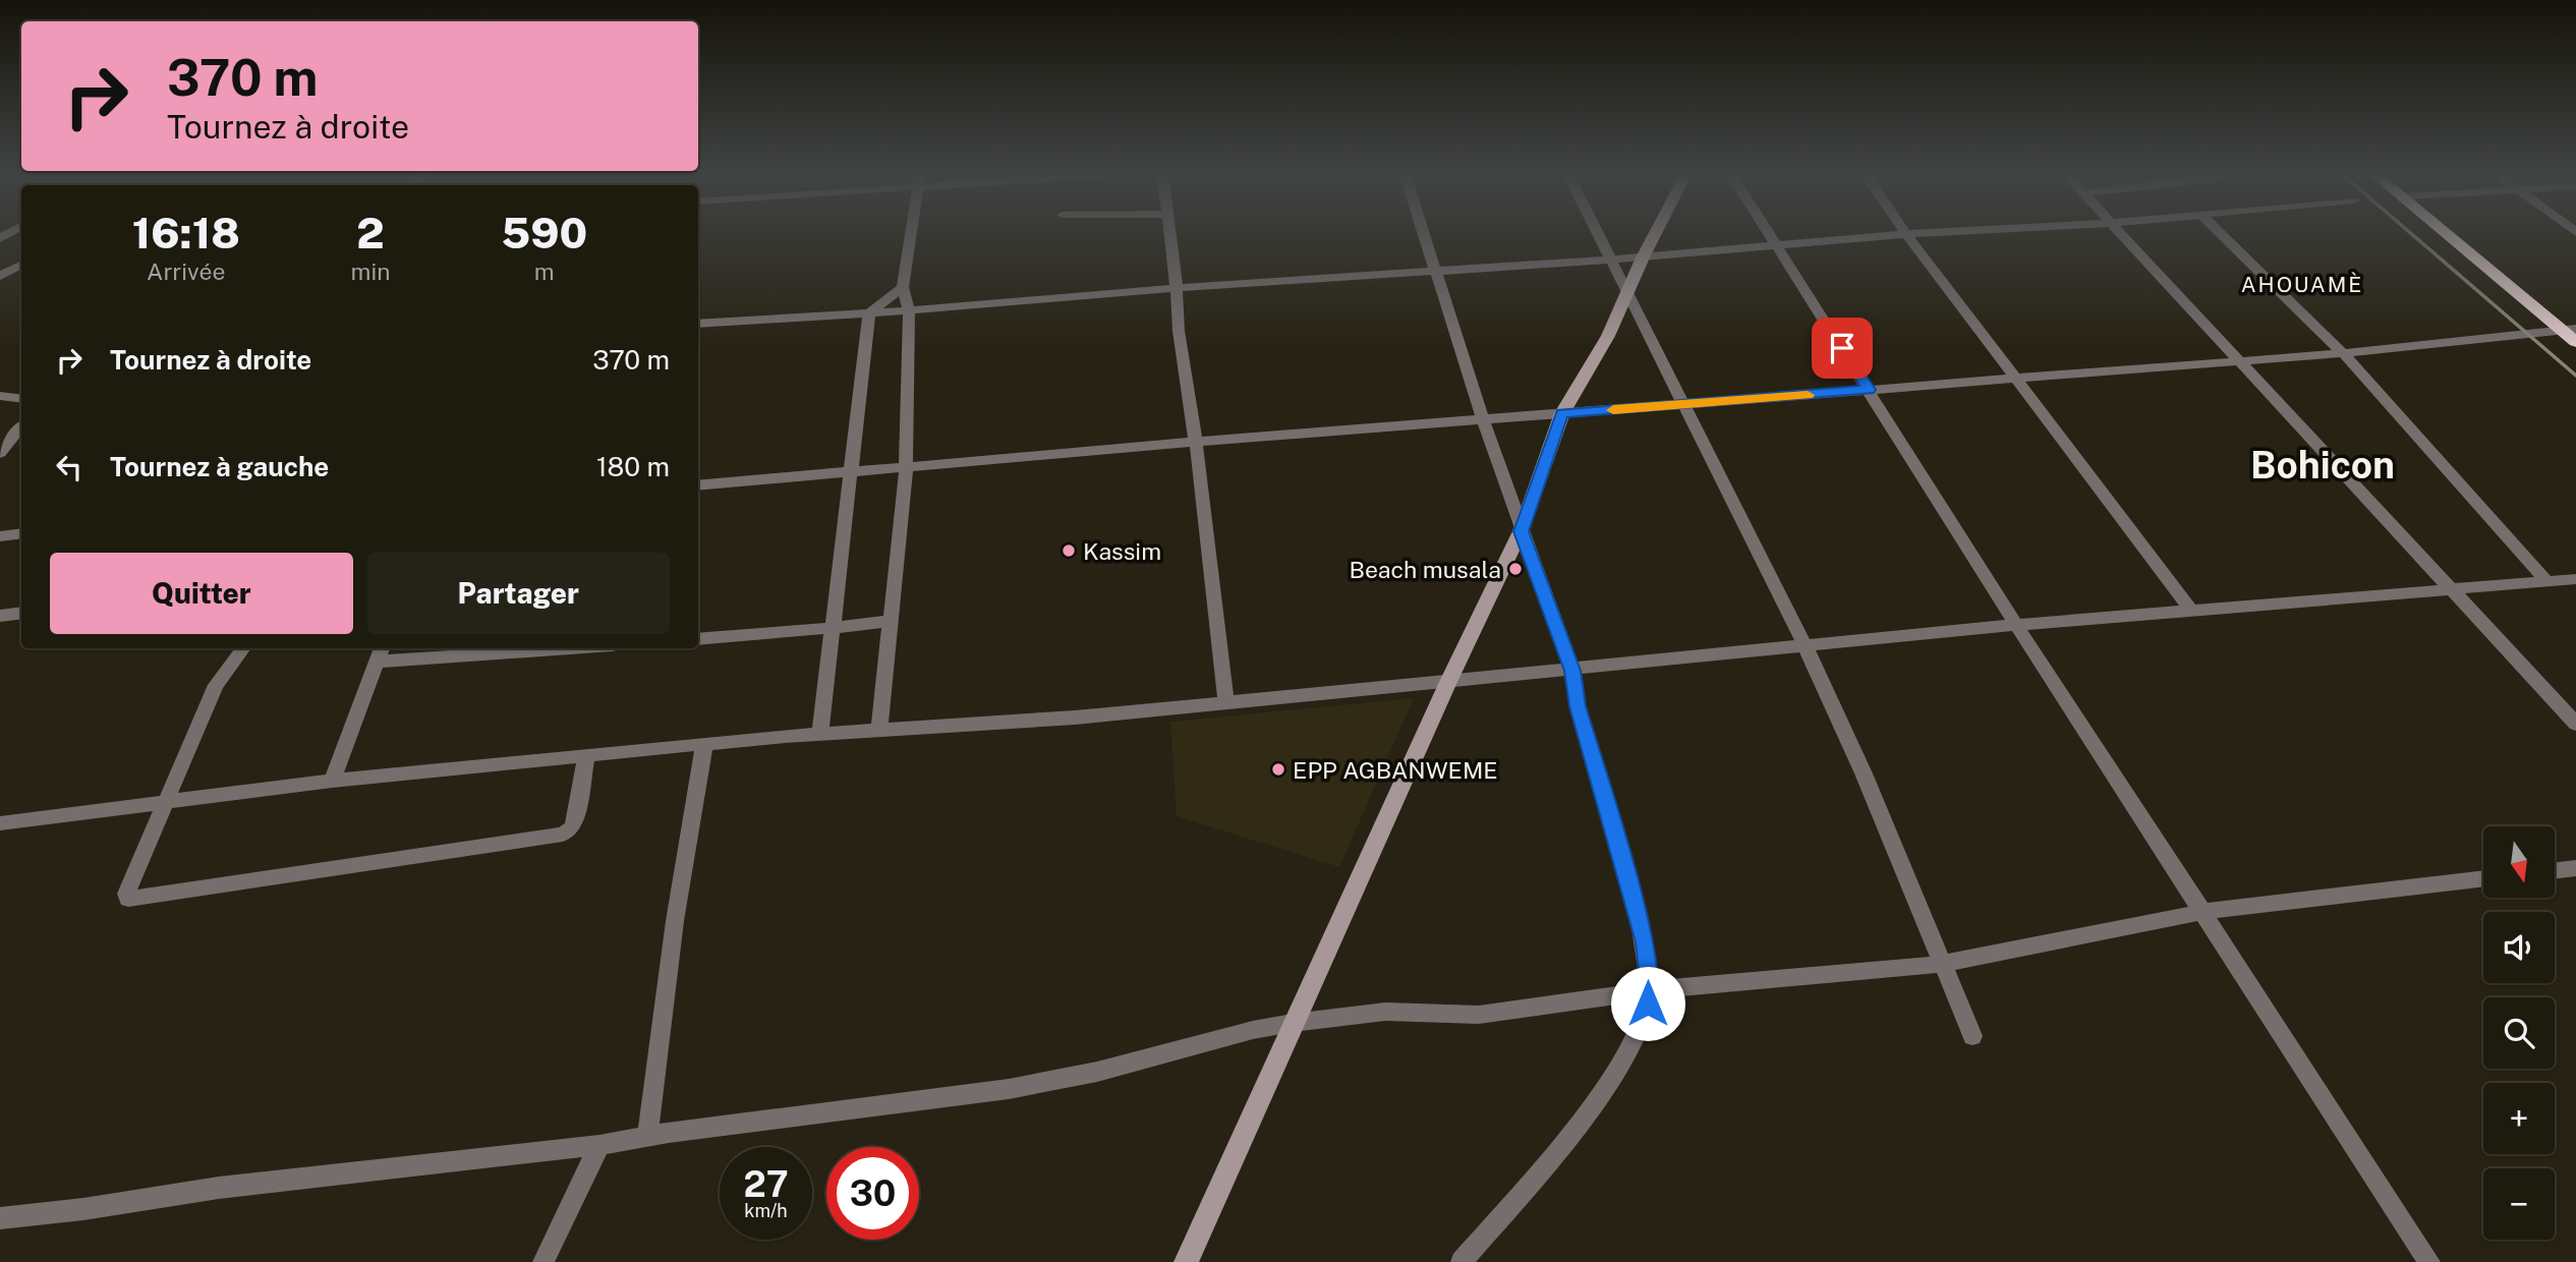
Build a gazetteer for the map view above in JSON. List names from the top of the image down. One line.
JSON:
{"districts":["AHOUAMÈ","Bohicon"],"places":["Kassim","Beach musala","EPP AGBANWEME"],"north":"bottom","page":{"turn":["370 m","Tournez à droite"],"eta":["16:18","Arrivée","2","min","590","m"],"list":[{"name":"Tournez à droite","value":"370 m"},{"name":"Tournez à gauche","value":"180 m"}],"buttons":["Quitter","Partager"],"map_buttons":["+","−"],"speed":"27 km/h","limit":"30"}}
